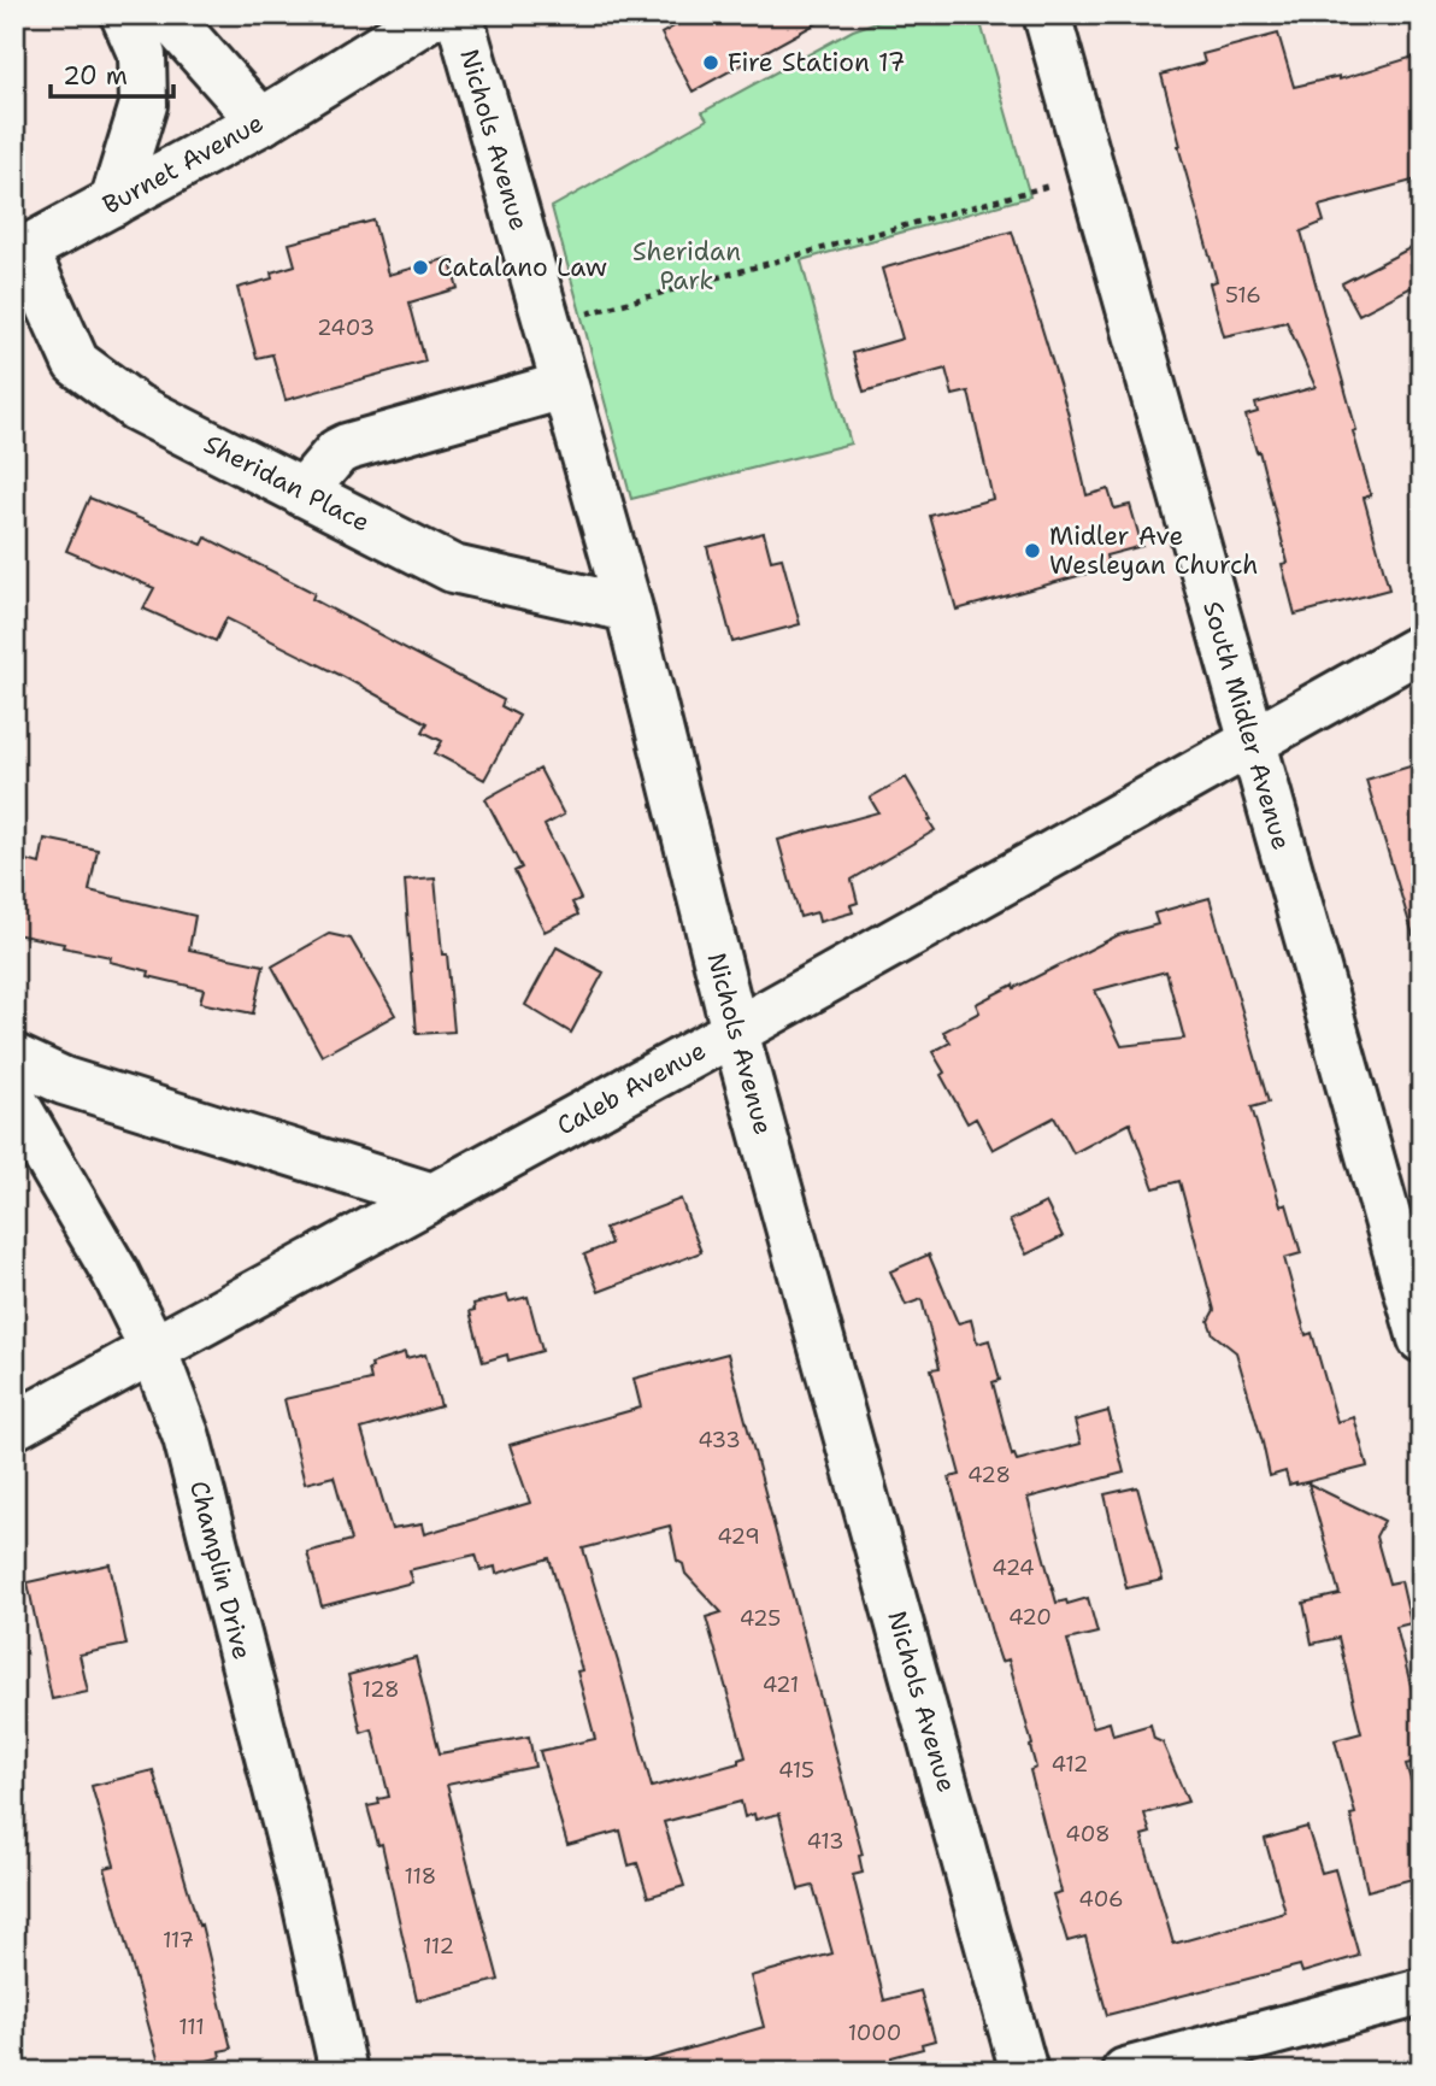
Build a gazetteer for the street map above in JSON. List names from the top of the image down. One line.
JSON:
{"streets":{"main road":["Nichols Avenue","Burnet Avenue","Sheridan Place","South Midler Avenue","Caleb Avenue","Champlin Drive"]},"crossings":[["Nichols Avenue","Sheridan Place"],["Nichols Avenue","Caleb Avenue"],["Burnet Avenue","Sheridan Place"],["South Midler Avenue","Caleb Avenue"],["Caleb Avenue","Champlin Drive"]],"parks":["Sheridan Park"],"places":["Fire Station 17","Catalano Law","Midler Ave Wesleyan Church"],"house_numbers":["516","2403","433","428","429","424","420","425","421","128","412","415","408","413","118","406","117","112","111","1000"],"scale_bar":"20 m"}
